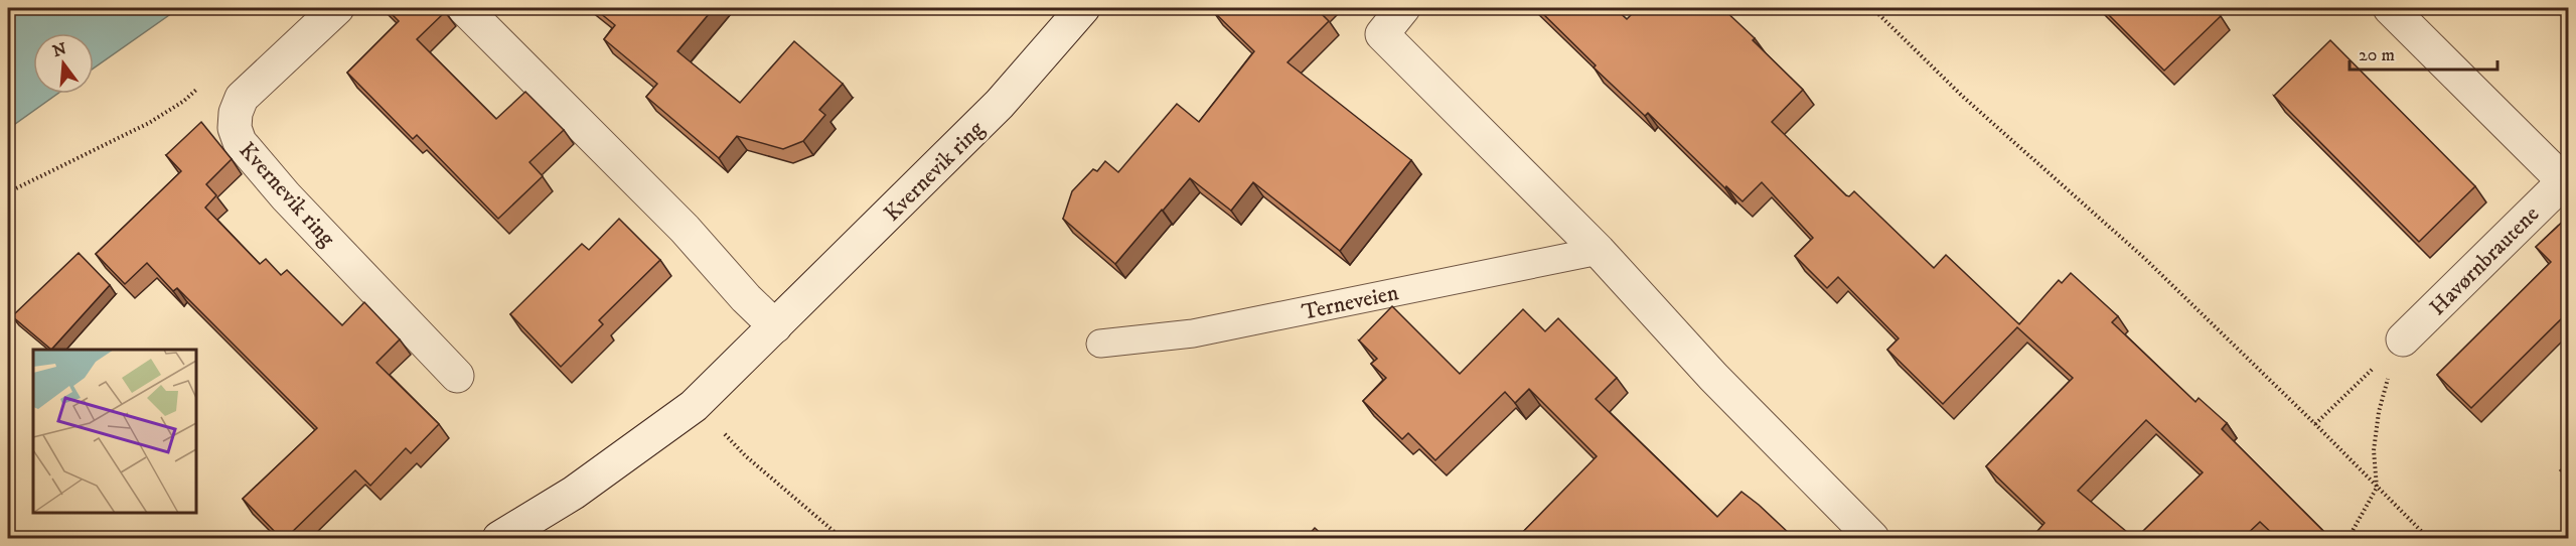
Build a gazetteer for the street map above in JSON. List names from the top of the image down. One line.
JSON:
{"streets":{"street":["Kvernevik ring","Havørnbrautene"],"lane":["Terneveien"]},"scale_bar":"20 m","north":"top"}
